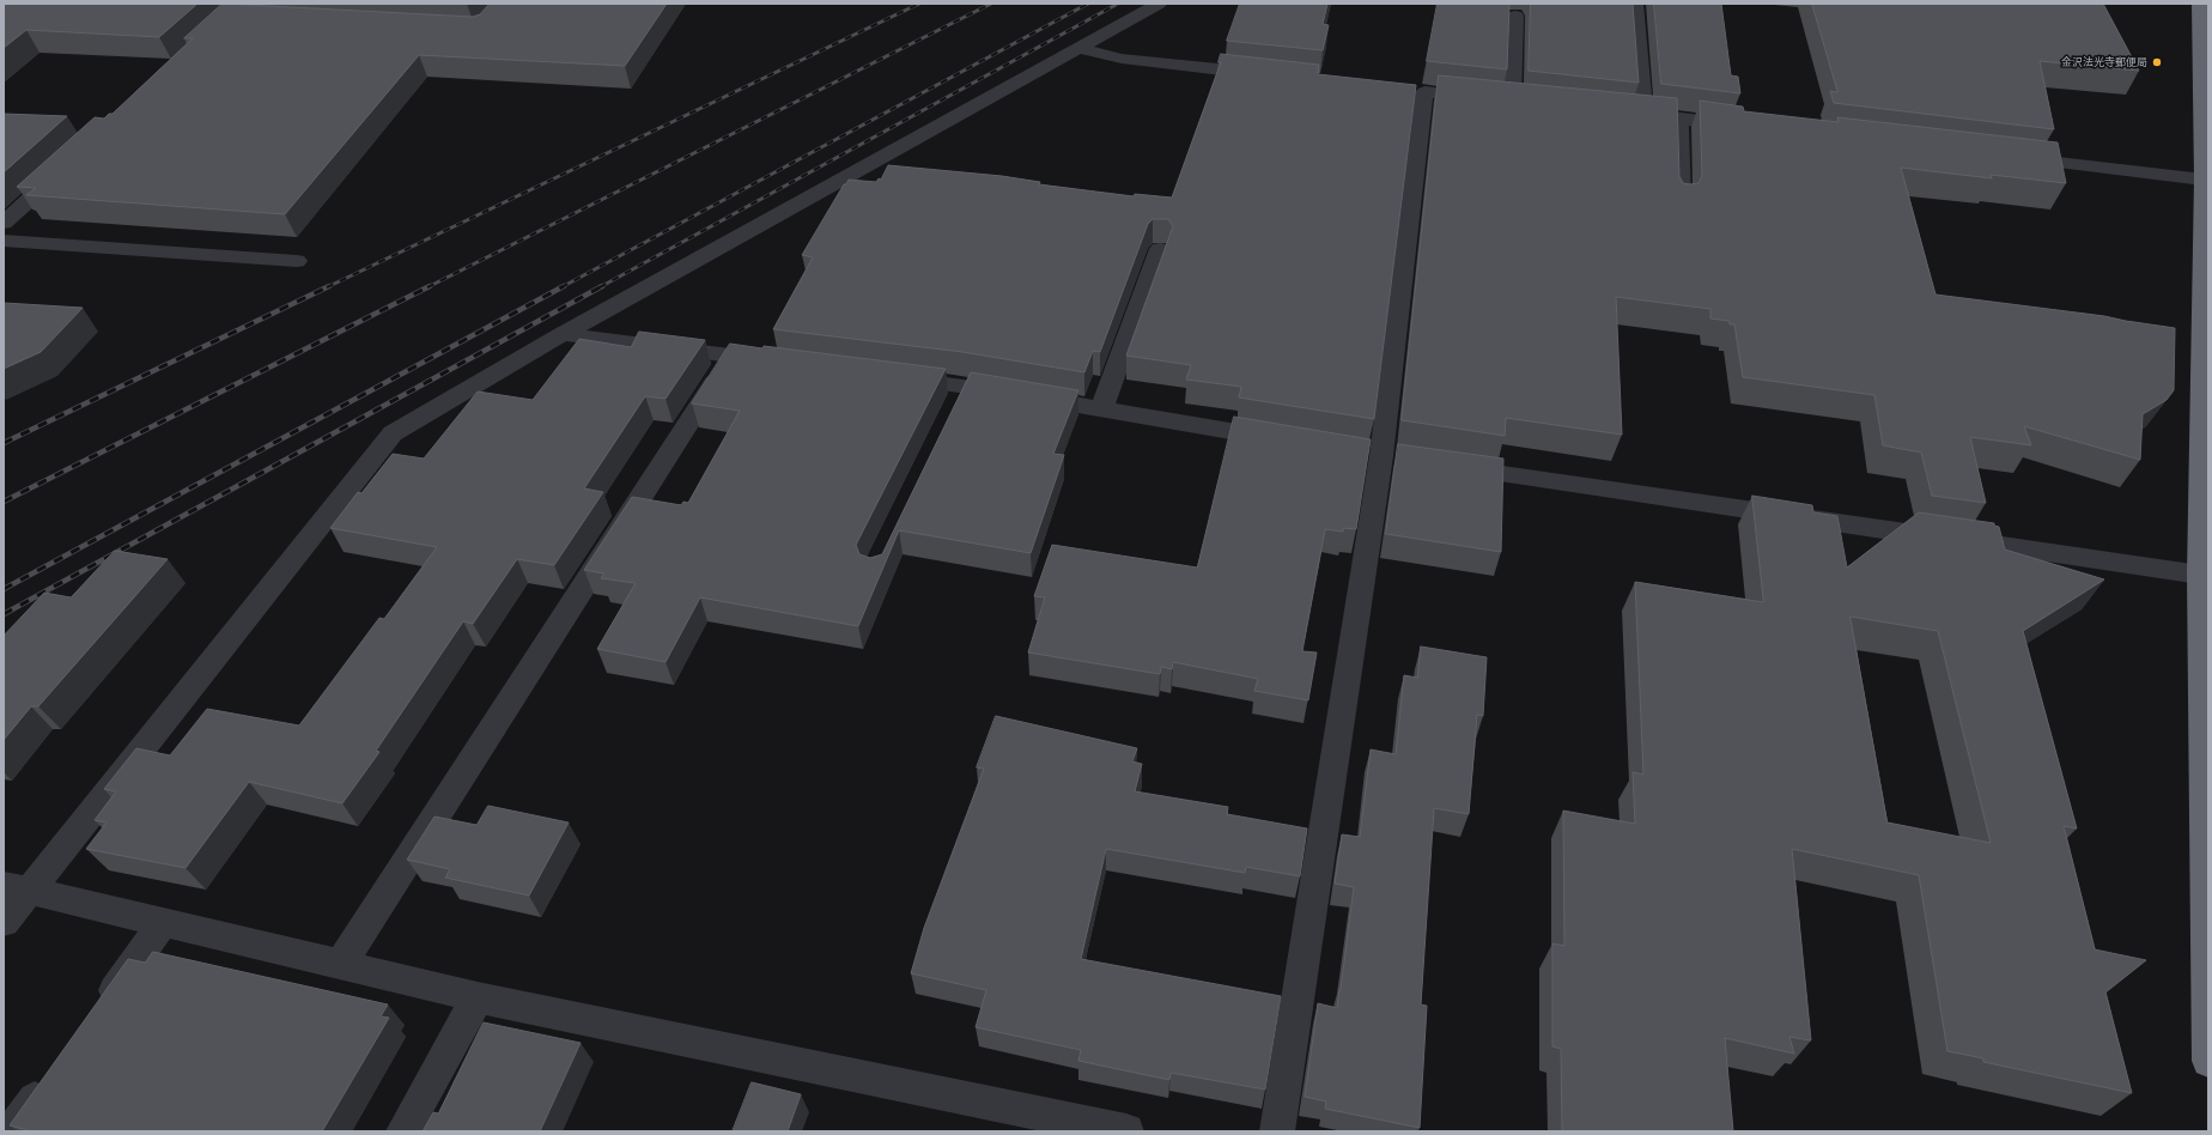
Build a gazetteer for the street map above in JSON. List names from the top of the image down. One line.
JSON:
{"places":["金沢法光寺郵便局"]}
